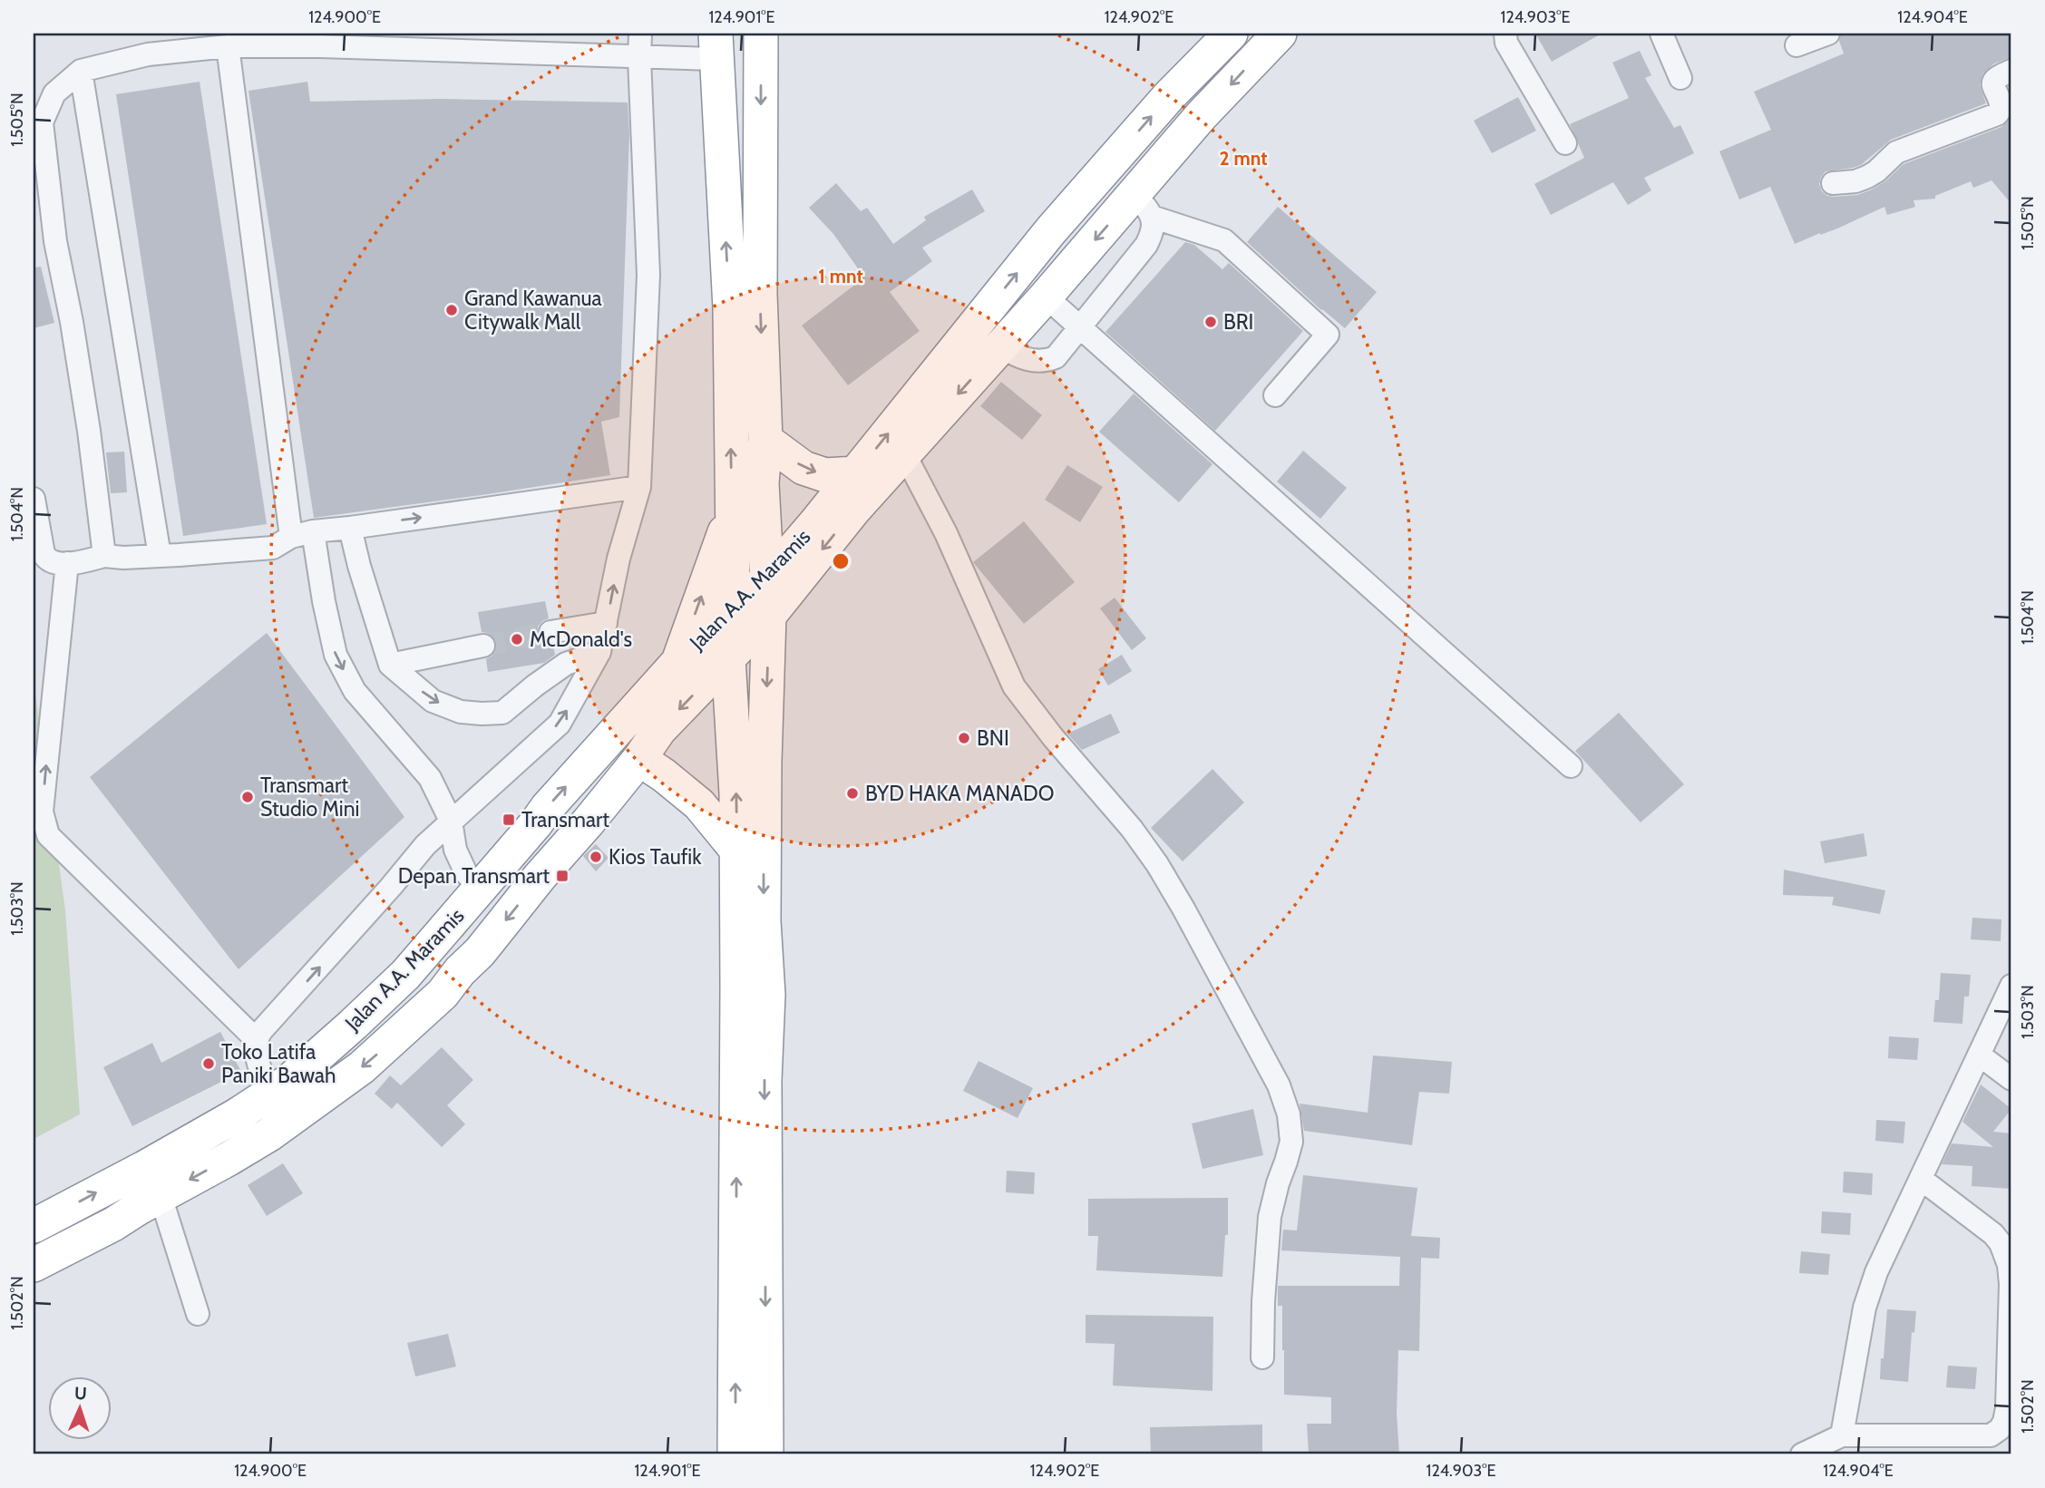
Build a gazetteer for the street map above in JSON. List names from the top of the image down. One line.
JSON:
{"streets":{"highway":["Jalan A.A. Maramis"]},"places":{"other":["Grand Kawanua Citywalk Mall","BRI","McDonald's","BNI","BYD HAKA MANADO","Transmart Studio Mini","Kios Taufik","Toko Latifa Paniki Bawah"],"transit":["Transmart","Depan Transmart"]},"north":"top","coordinates":["124.900°E","124.901°E","124.902°E","124.903°E","124.904°E","1.505°N","1.504°N","1.503°N","1.502°N"],"rings":["2 mnt","1 mnt"]}
